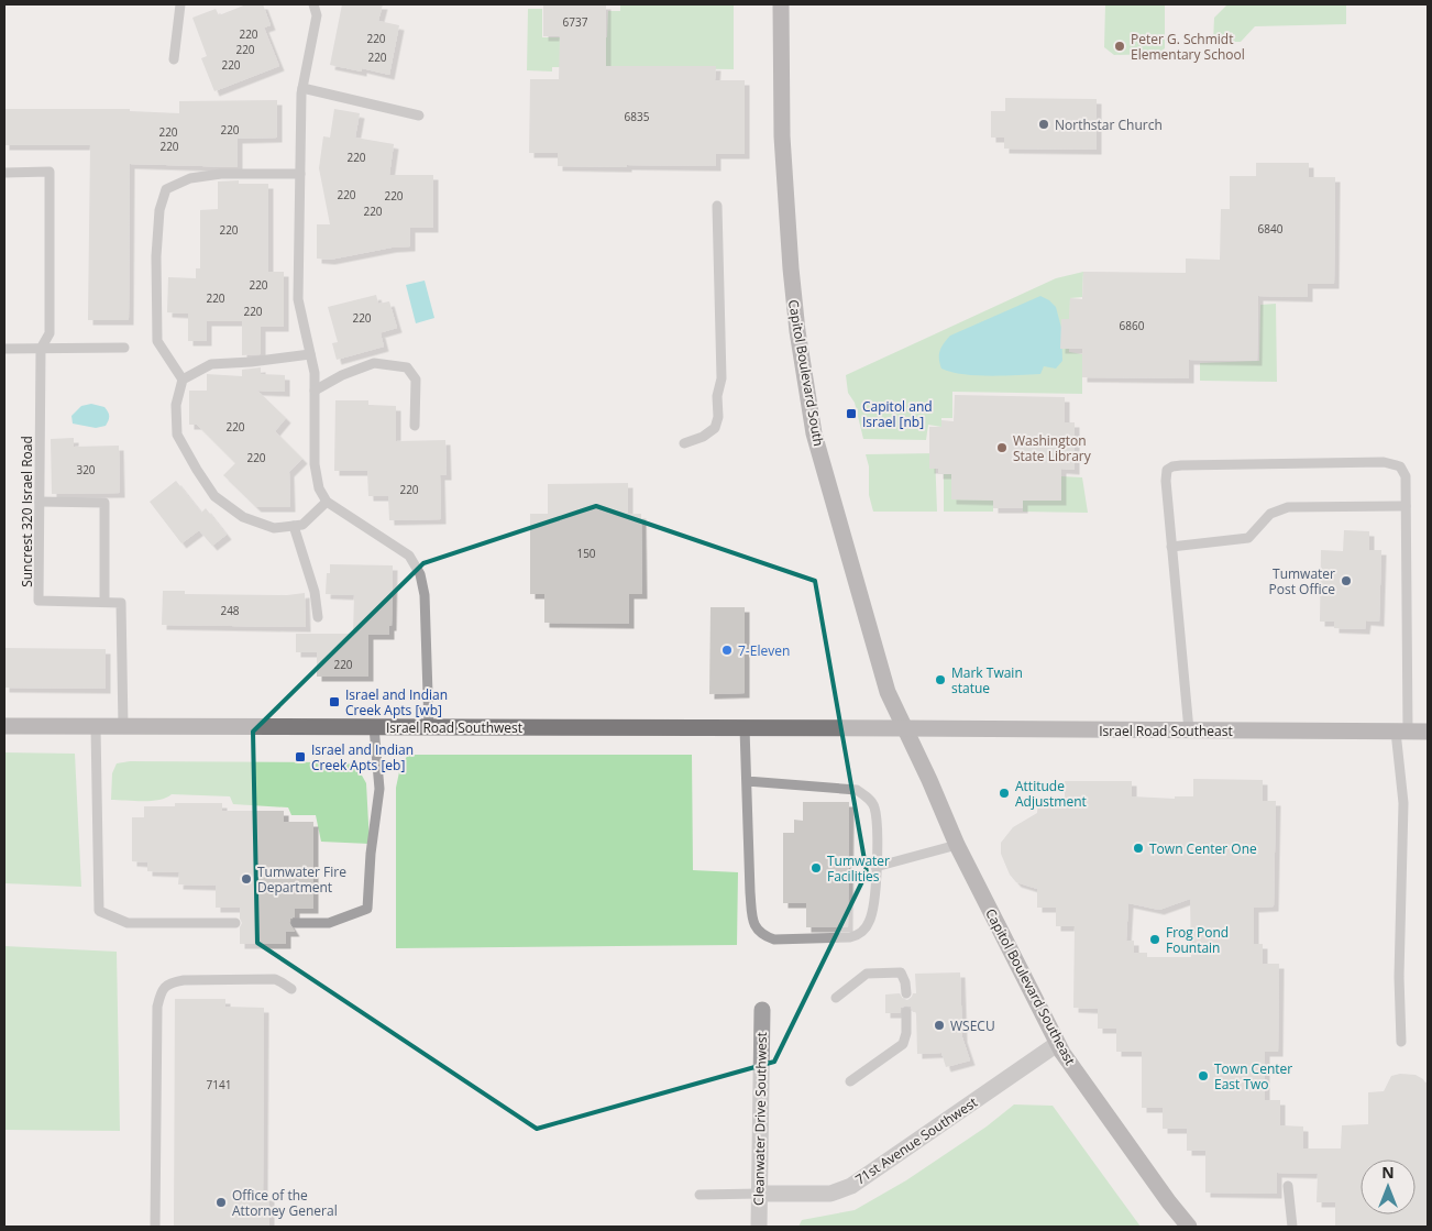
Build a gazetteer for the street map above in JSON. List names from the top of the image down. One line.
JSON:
{"streets":{"street":["Capitol Boulevard South","Israel Road Southwest","Israel Road Southeast","Capitol Boulevard Southeast","Cleanwater Drive Southwest","71st Avenue Southwest"],"lane":["Suncrest 320 Israel Road"]},"crossings":[["Capitol Boulevard South","Israel Road Southwest"],["Capitol Boulevard South","Israel Road Southeast"],["Capitol Boulevard South","Capitol Boulevard Southeast"],["Israel Road Southwest","Israel Road Southeast"],["Israel Road Southwest","Capitol Boulevard Southeast"],["Israel Road Southeast","Capitol Boulevard Southeast"],["Capitol Boulevard Southeast","71st Avenue Southwest"],["Cleanwater Drive Southwest","71st Avenue Southwest"]],"places":{"other":["Peter G. Schmidt Elementary School","Northstar Church","Washington State Library","Tumwater Post Office","7-Eleven","Mark Twain statue","Attitude Adjustment","Town Center One","Tumwater Facilities","Tumwater Fire Department","Frog Pond Fountain","WSECU","Town Center East Two","Office of the Attorney General"],"transit":["Capitol and Israel [nb]","Israel and Indian Creek Apts [wb]","Israel and Indian Creek Apts [eb]"]},"house_numbers":["6737","220","220","220","220","220","6835","220","220","220","220","220","220","220","6840","220","220","220","220","220","6860","220","220","320","220","150","248","220","7141"],"north":"top"}
